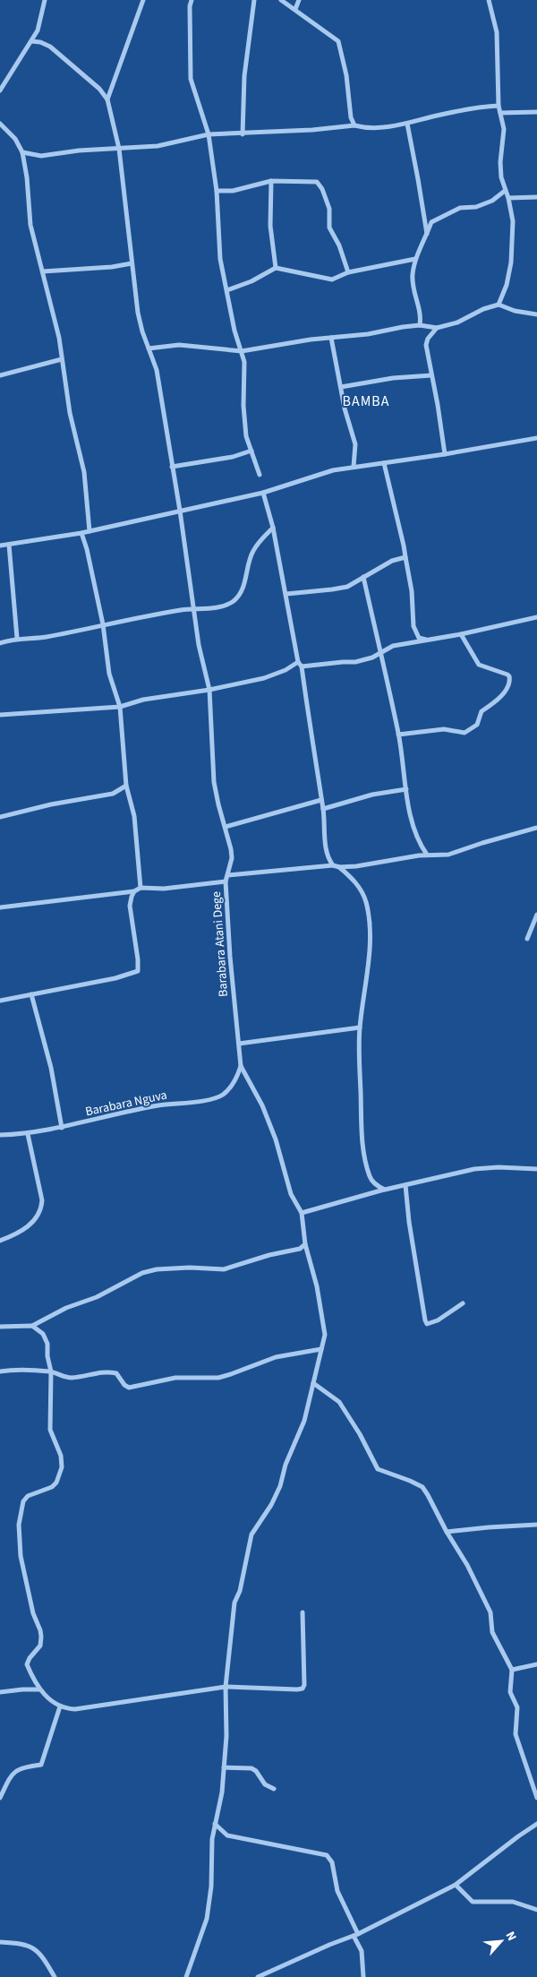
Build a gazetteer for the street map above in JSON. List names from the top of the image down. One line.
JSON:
{"streets":{"street":["Barabara Atani Dege","Barabara Nguva"]},"crossings":[["Barabara Atani Dege","Barabara Nguva"]],"districts":["BAMBA"],"north":"top right"}
